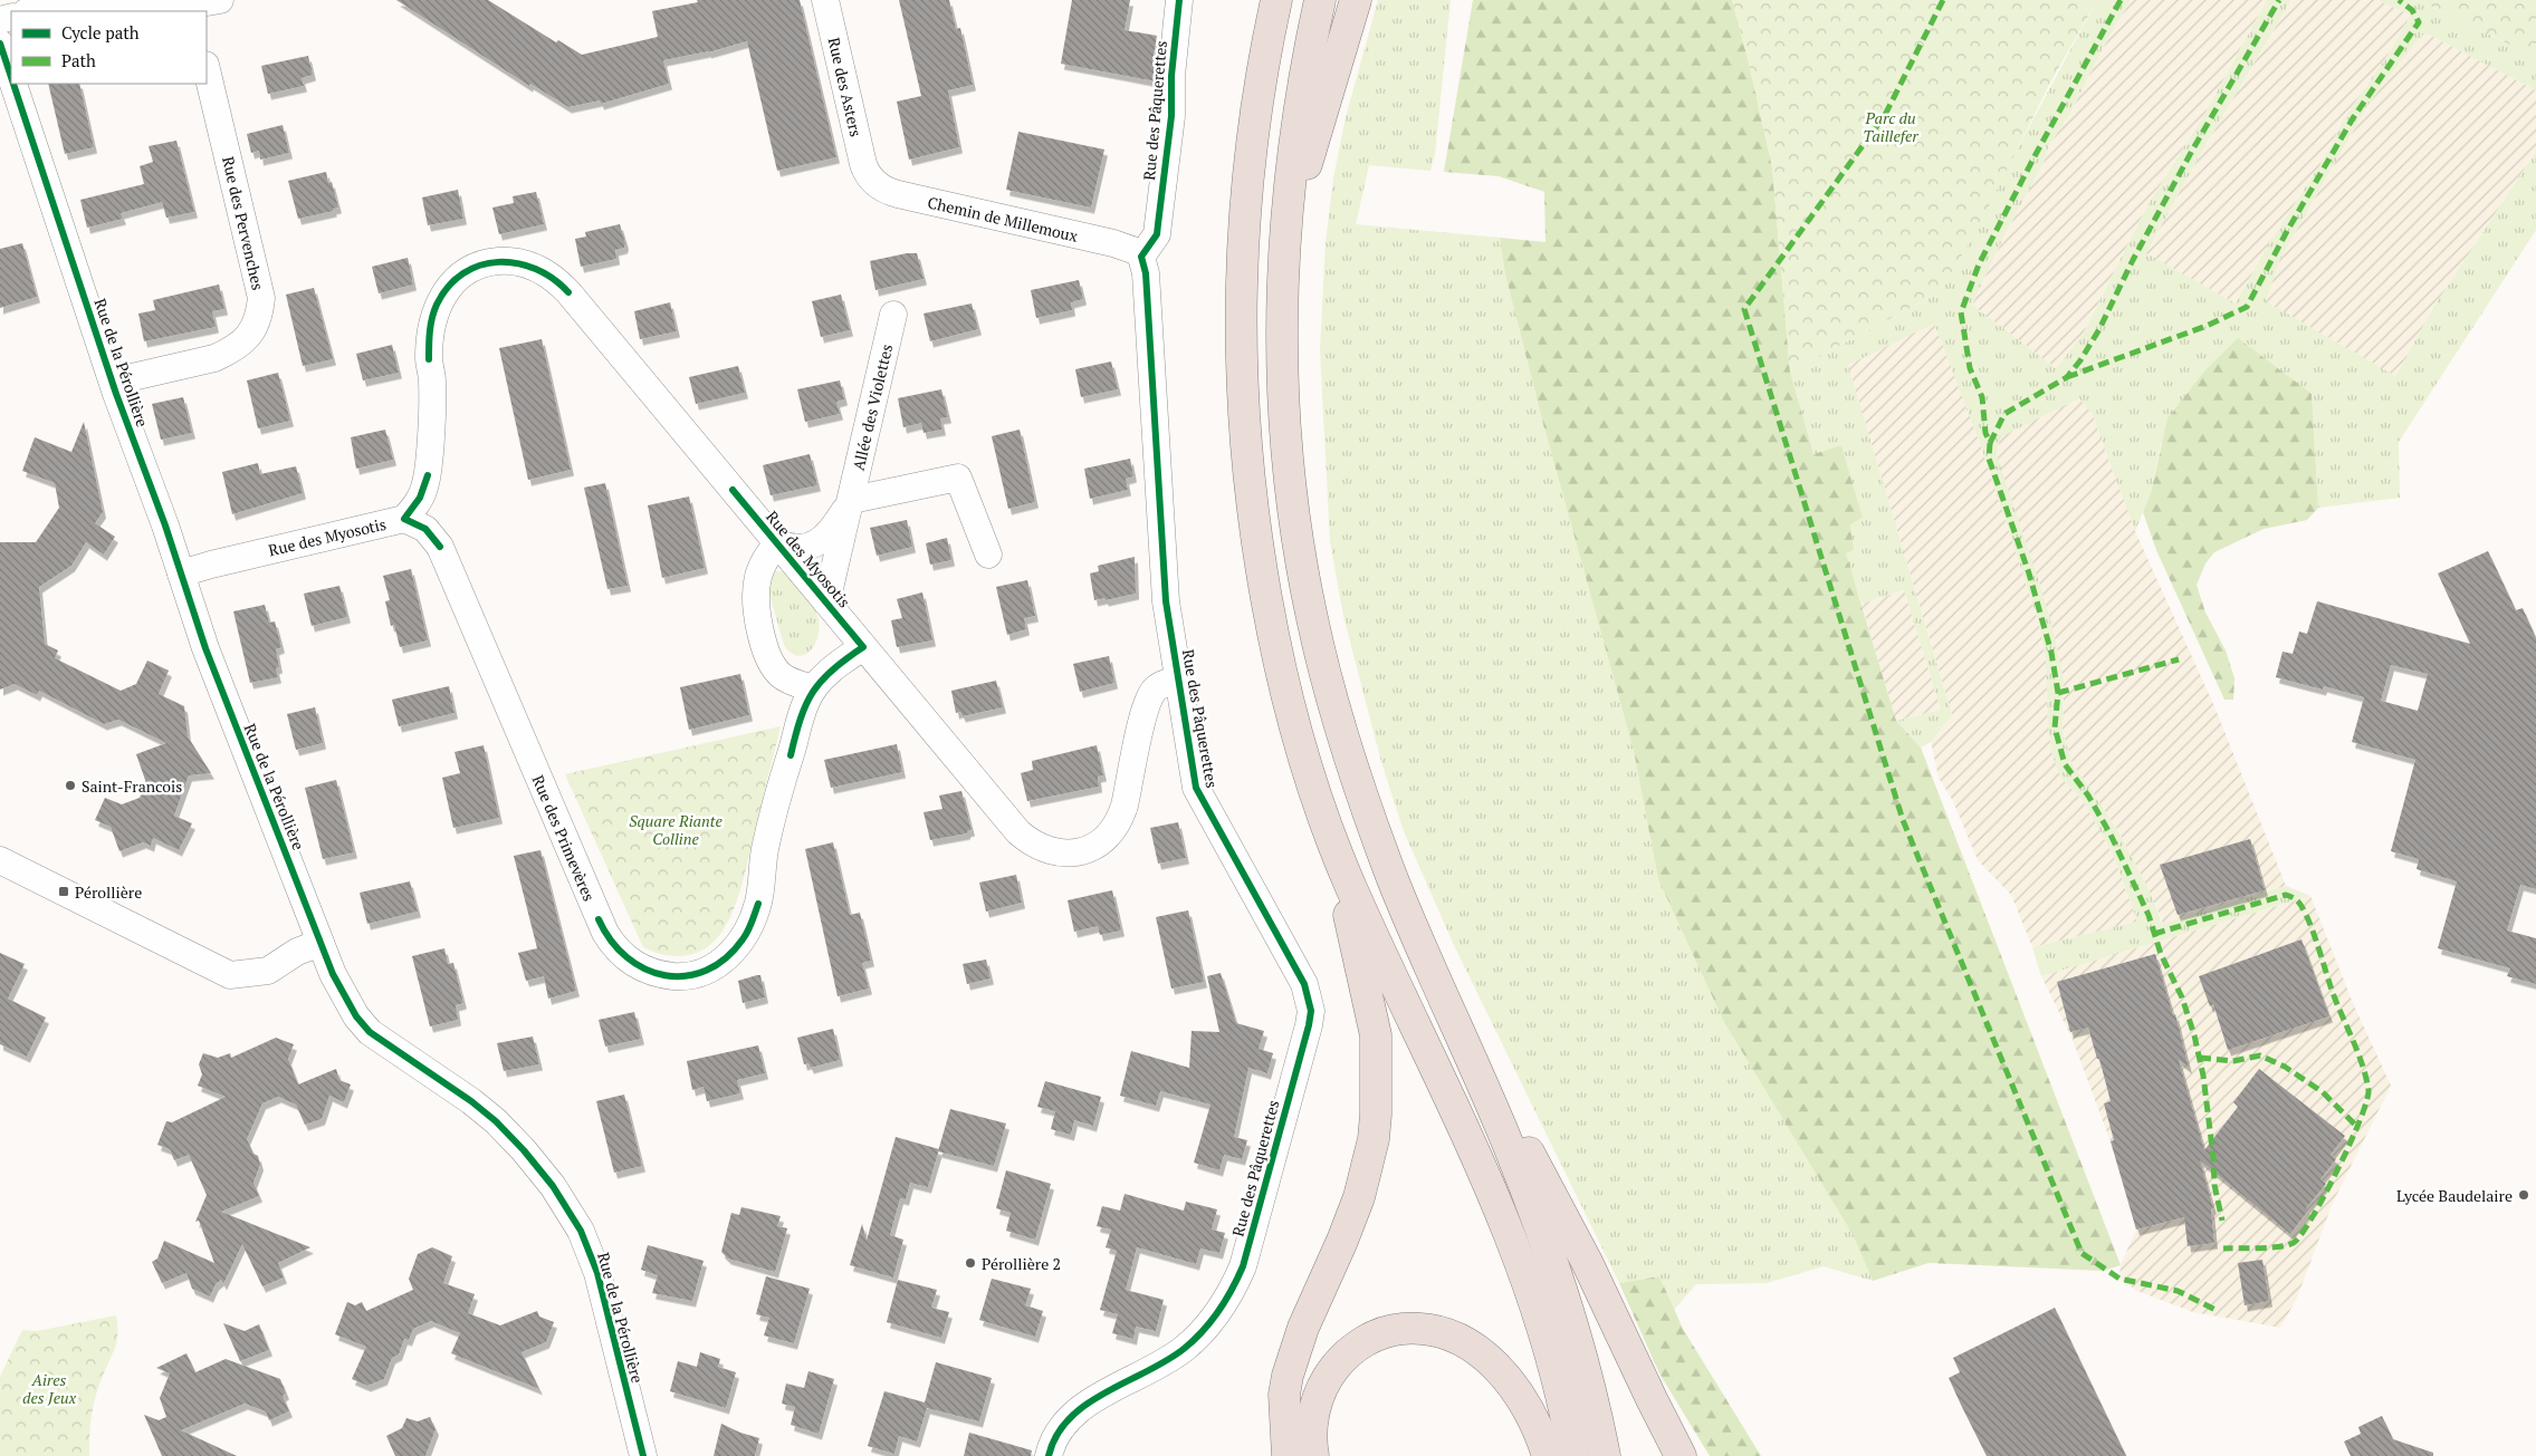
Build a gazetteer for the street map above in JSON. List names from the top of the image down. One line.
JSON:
{"streets":{"street":["Rue des Asters","Rue des Pâquerettes","Chemin de Millemoux","Rue des Pervenches","Rue de la Pérollière","Allée des Violettes","Rue des Myosotis","Rue des Primevères"]},"crossings":[["Rue des Asters","Chemin de Millemoux"],["Rue des Pâquerettes","Chemin de Millemoux"],["Rue des Pâquerettes","Rue des Myosotis"],["Rue des Pervenches","Rue de la Pérollière"],["Rue de la Pérollière","Rue des Myosotis"],["Allée des Violettes","Rue des Myosotis"],["Rue des Myosotis","Rue des Primevères"]],"parks":["Parc du Taillefer","Square Riante Colline","Aires des Jeux"],"places":{"other":["Saint-Francois","Lycée Baudelaire","Pérollière 2"],"transit":["Pérollière"]},"legend":["Cycle path","Path"]}
